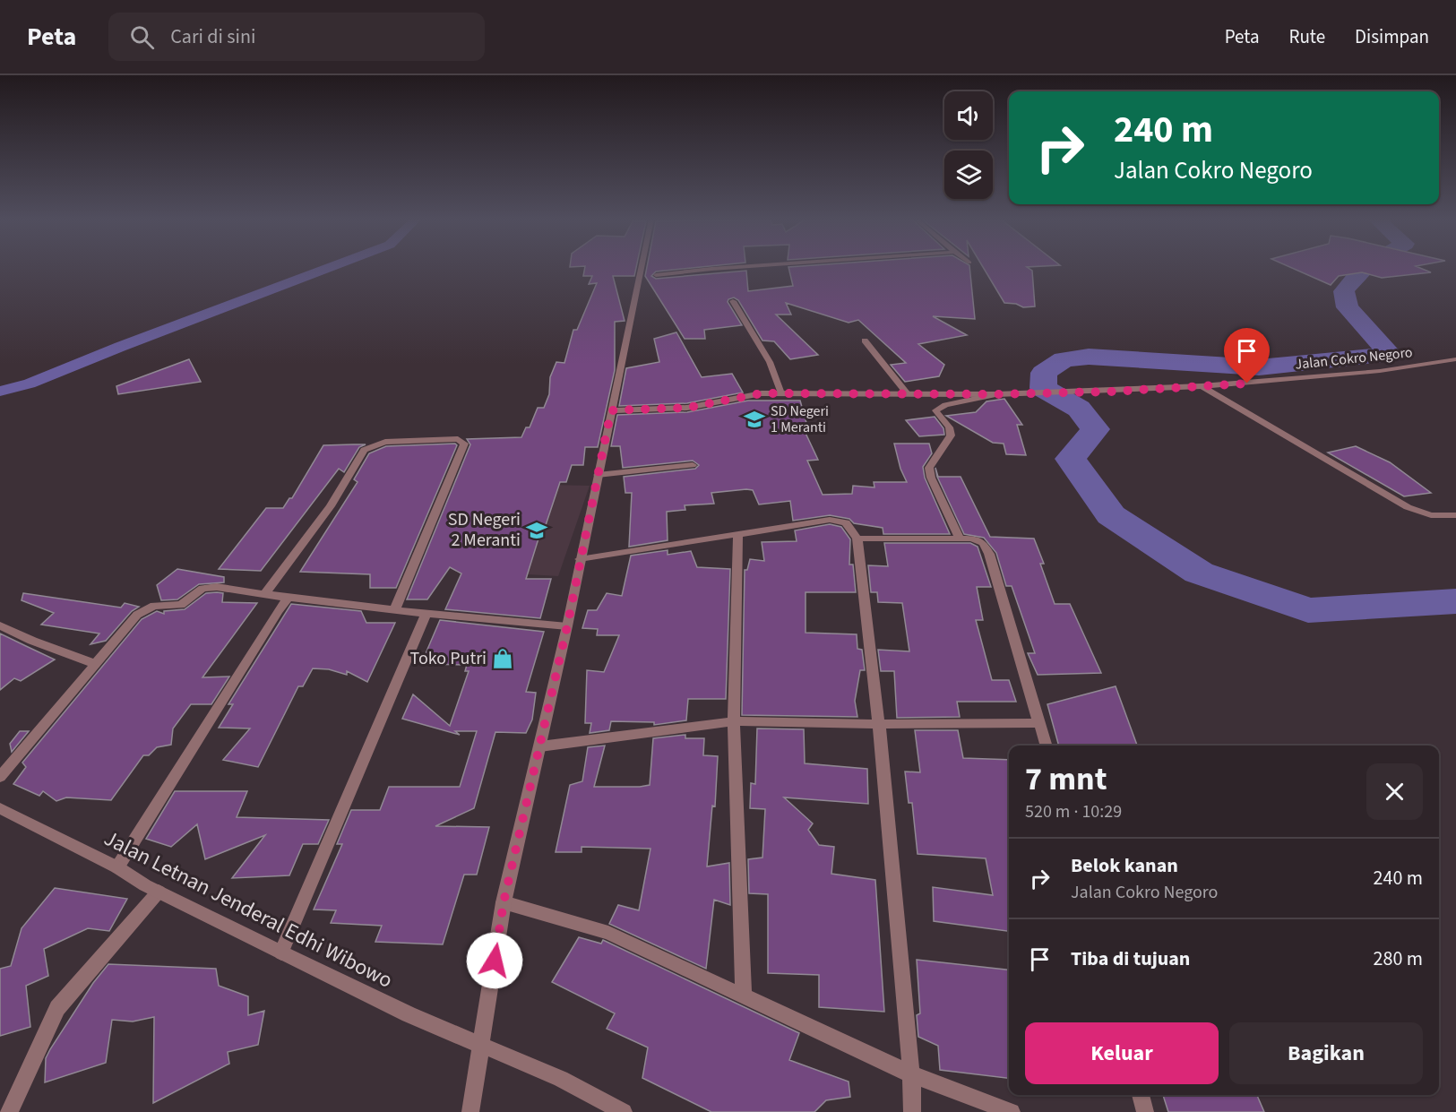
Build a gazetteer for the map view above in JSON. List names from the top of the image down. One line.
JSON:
{"streets":{"street":["Jalan Cokro Negoro","Jalan Letnan Jenderal Edhi Wibowo"]},"places":{"school or university":["SD Negeri 1 Meranti","SD Negeri 2 Meranti"],"shop":["Toko Putri"]},"page":{"header":"Peta","search":"Cari di sini","nav":["Peta","Rute","Disimpan"],"turn":["240 m","Jalan Cokro Negoro"],"heading":["7 mnt","520 m · 10:29"],"list":[{"name":"Belok kanan","note":"Jalan Cokro Negoro","value":"240 m"},{"name":"Tiba di tujuan","value":"280 m"}],"buttons":["Keluar","Bagikan"]}}
